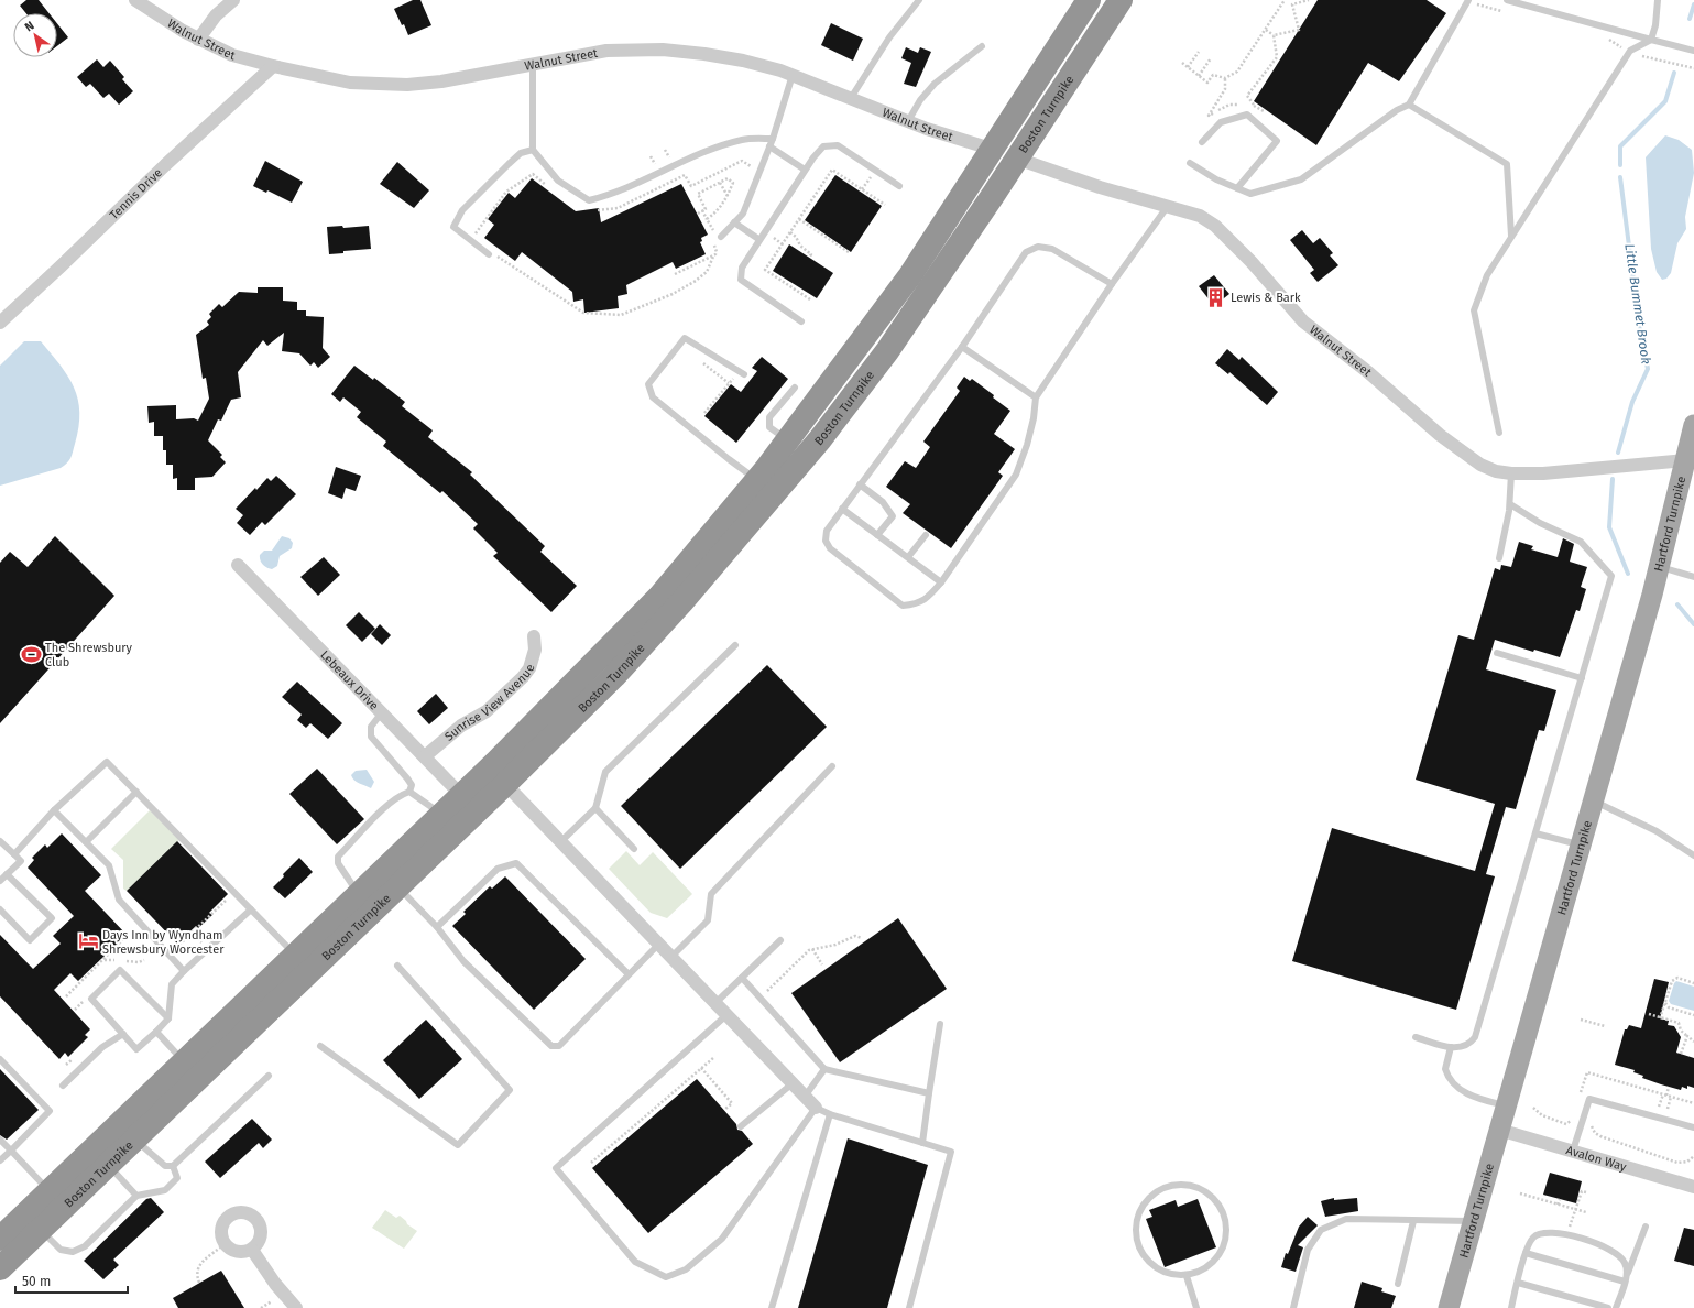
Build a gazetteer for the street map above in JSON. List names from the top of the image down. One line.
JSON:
{"streets":{"highway":["Boston Turnpike"],"main road":["Hartford Turnpike"],"street":["Walnut Street","Tennis Drive","Lebeaux Drive","Sunrise View Avenue","Avalon Way"]},"crossings":[["Walnut Street","Boston Turnpike"],["Walnut Street","Tennis Drive"],["Walnut Street","Hartford Turnpike"],["Boston Turnpike","Lebeaux Drive"],["Hartford Turnpike","Avalon Way"],["Lebeaux Drive","Sunrise View Avenue"]],"water":["Little Bummet Brook"],"places":{"building":["Lewis & Bark"],"sports":["The Shrewsbury Club"],"hotel":["Days Inn by Wyndham Shrewsbury Worcester"]},"scale_bar":"50 m","north":"top left"}
